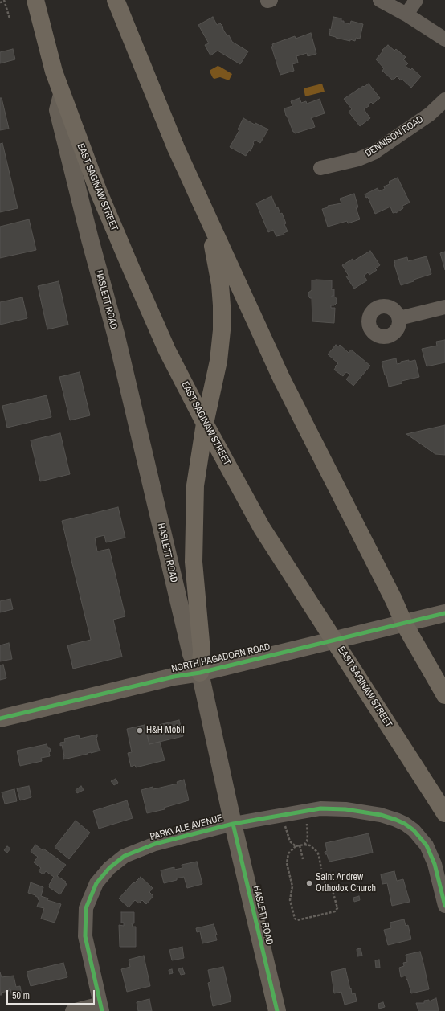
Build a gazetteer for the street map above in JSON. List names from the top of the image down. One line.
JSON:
{"streets":{"main road":["EAST SAGINAW STREET","HASLETT ROAD","NORTH HAGADORN ROAD"],"street":["DENNISON ROAD","PARKVALE AVENUE"]},"crossings":[["EAST SAGINAW STREET","HASLETT ROAD"],["EAST SAGINAW STREET","NORTH HAGADORN ROAD"],["HASLETT ROAD","NORTH HAGADORN ROAD"],["HASLETT ROAD","PARKVALE AVENUE"]],"places":["H&H Mobil","Saint Andrew Orthodox Church"],"scale_bar":"50 m"}
